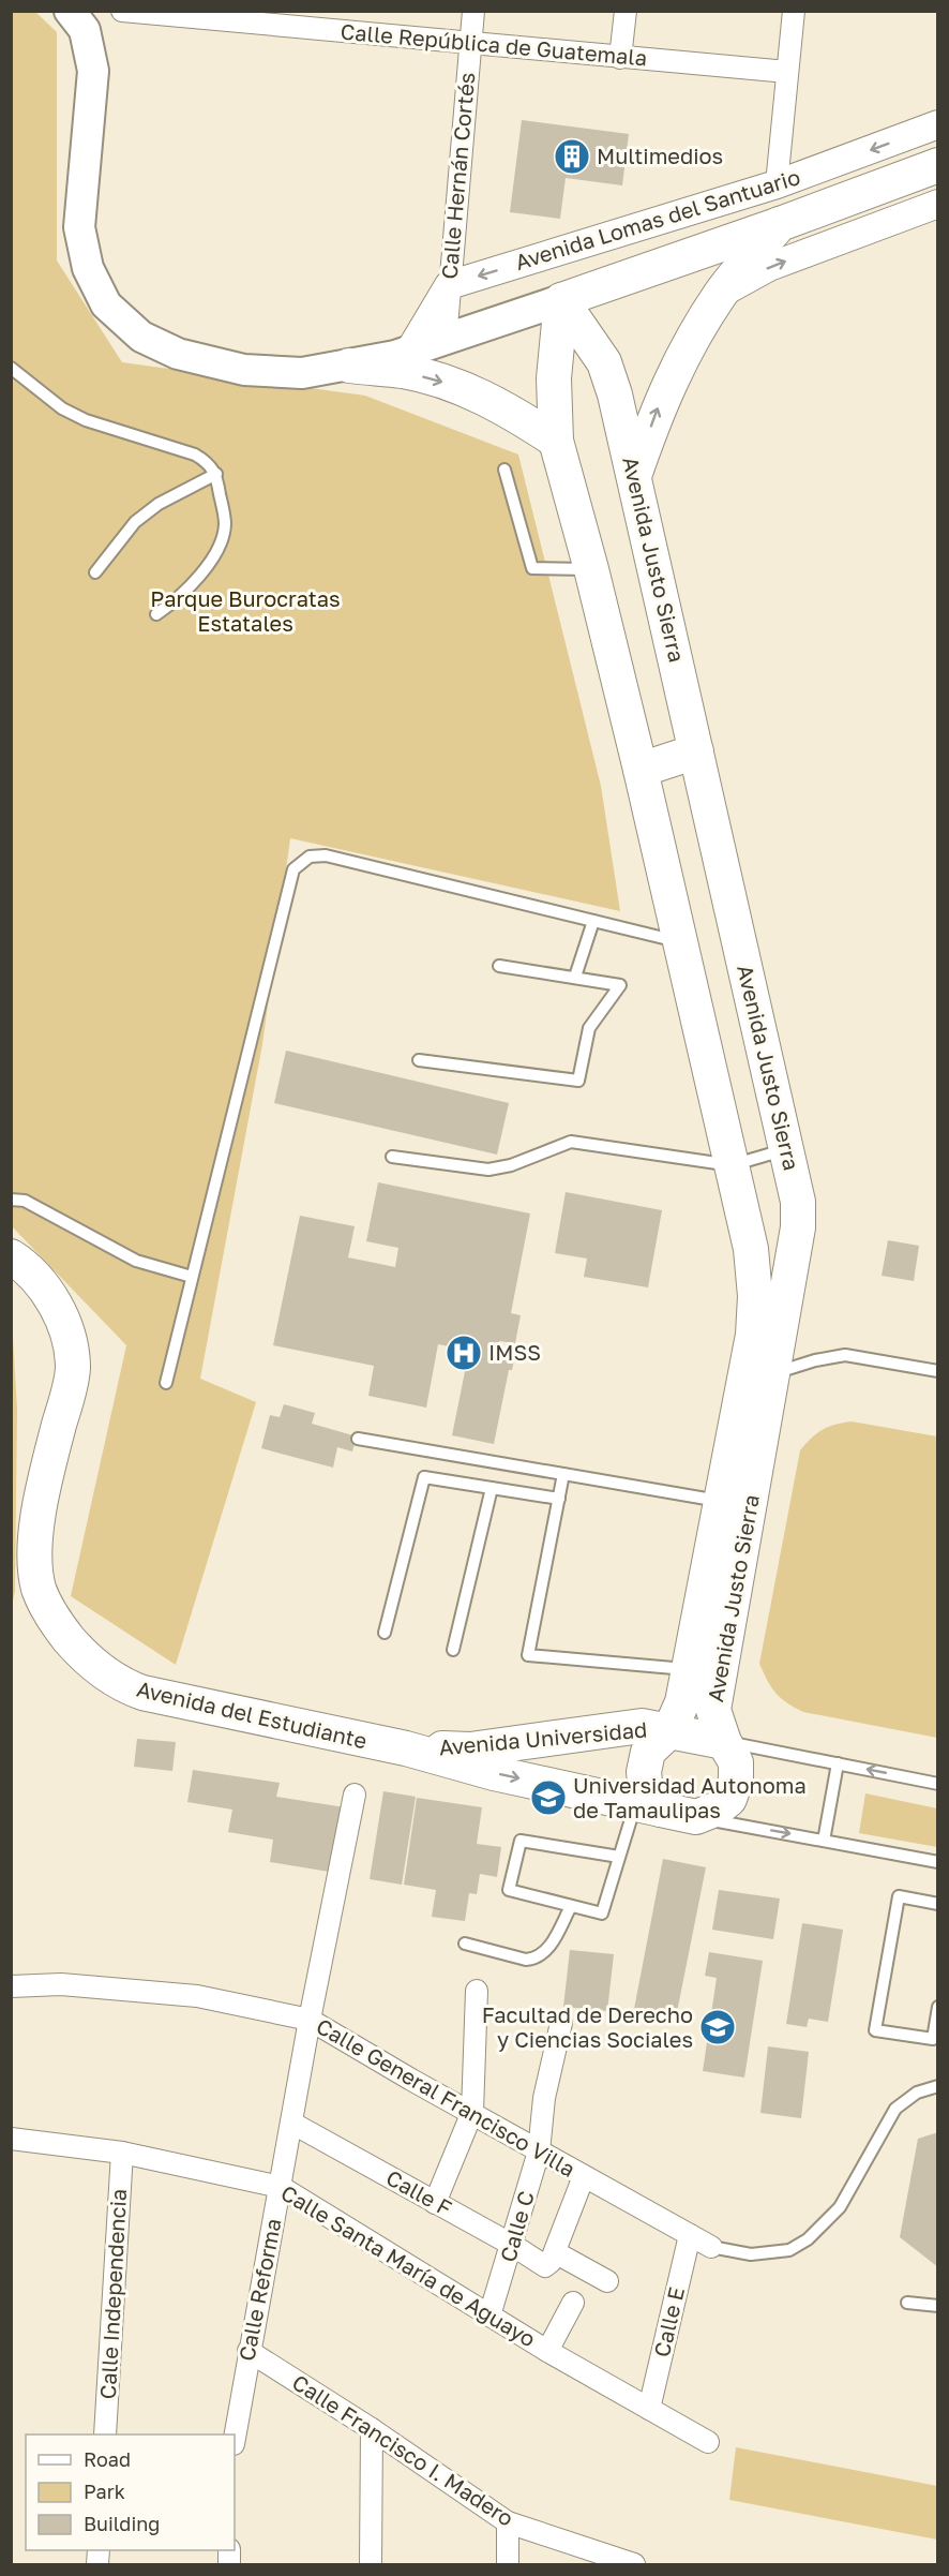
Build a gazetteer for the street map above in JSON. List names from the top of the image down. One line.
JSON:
{"streets":{"main road":["Avenida Lomas del Santuario","Avenida Justo Sierra","Avenida del Estudiante","Avenida Universidad"],"street":["Calle República de Guatemala","Calle Hernán Cortés","Calle General Francisco Villa","Calle F","Calle C","Calle Santa María de Aguayo","Calle Reforma","Calle Independencia","Calle E","Calle Francisco I. Madero"]},"crossings":[["Calle República de Guatemala","Calle Hernán Cortés"],["Calle Hernán Cortés","Avenida Lomas del Santuario"],["Avenida Lomas del Santuario","Avenida Justo Sierra"],["Avenida Justo Sierra","Avenida Universidad"],["Avenida del Estudiante","Avenida Universidad"],["Calle General Francisco Villa","Calle C"],["Calle General Francisco Villa","Calle Reforma"],["Calle General Francisco Villa","Calle E"],["Calle F","Calle C"],["Calle F","Calle Reforma"],["Calle C","Calle Santa María de Aguayo"],["Calle Santa María de Aguayo","Calle Reforma"],["Calle Santa María de Aguayo","Calle Independencia"],["Calle Santa María de Aguayo","Calle E"],["Calle Reforma","Calle Francisco I. Madero"]],"parks":["Parque Burocratas Estatales"],"places":{"building":["Multimedios"],"hospital":["IMSS"],"school or university":["Universidad Autonoma de Tamaulipas","Facultad de Derecho y Ciencias Sociales"]},"legend":["Road","Park","Building"]}
